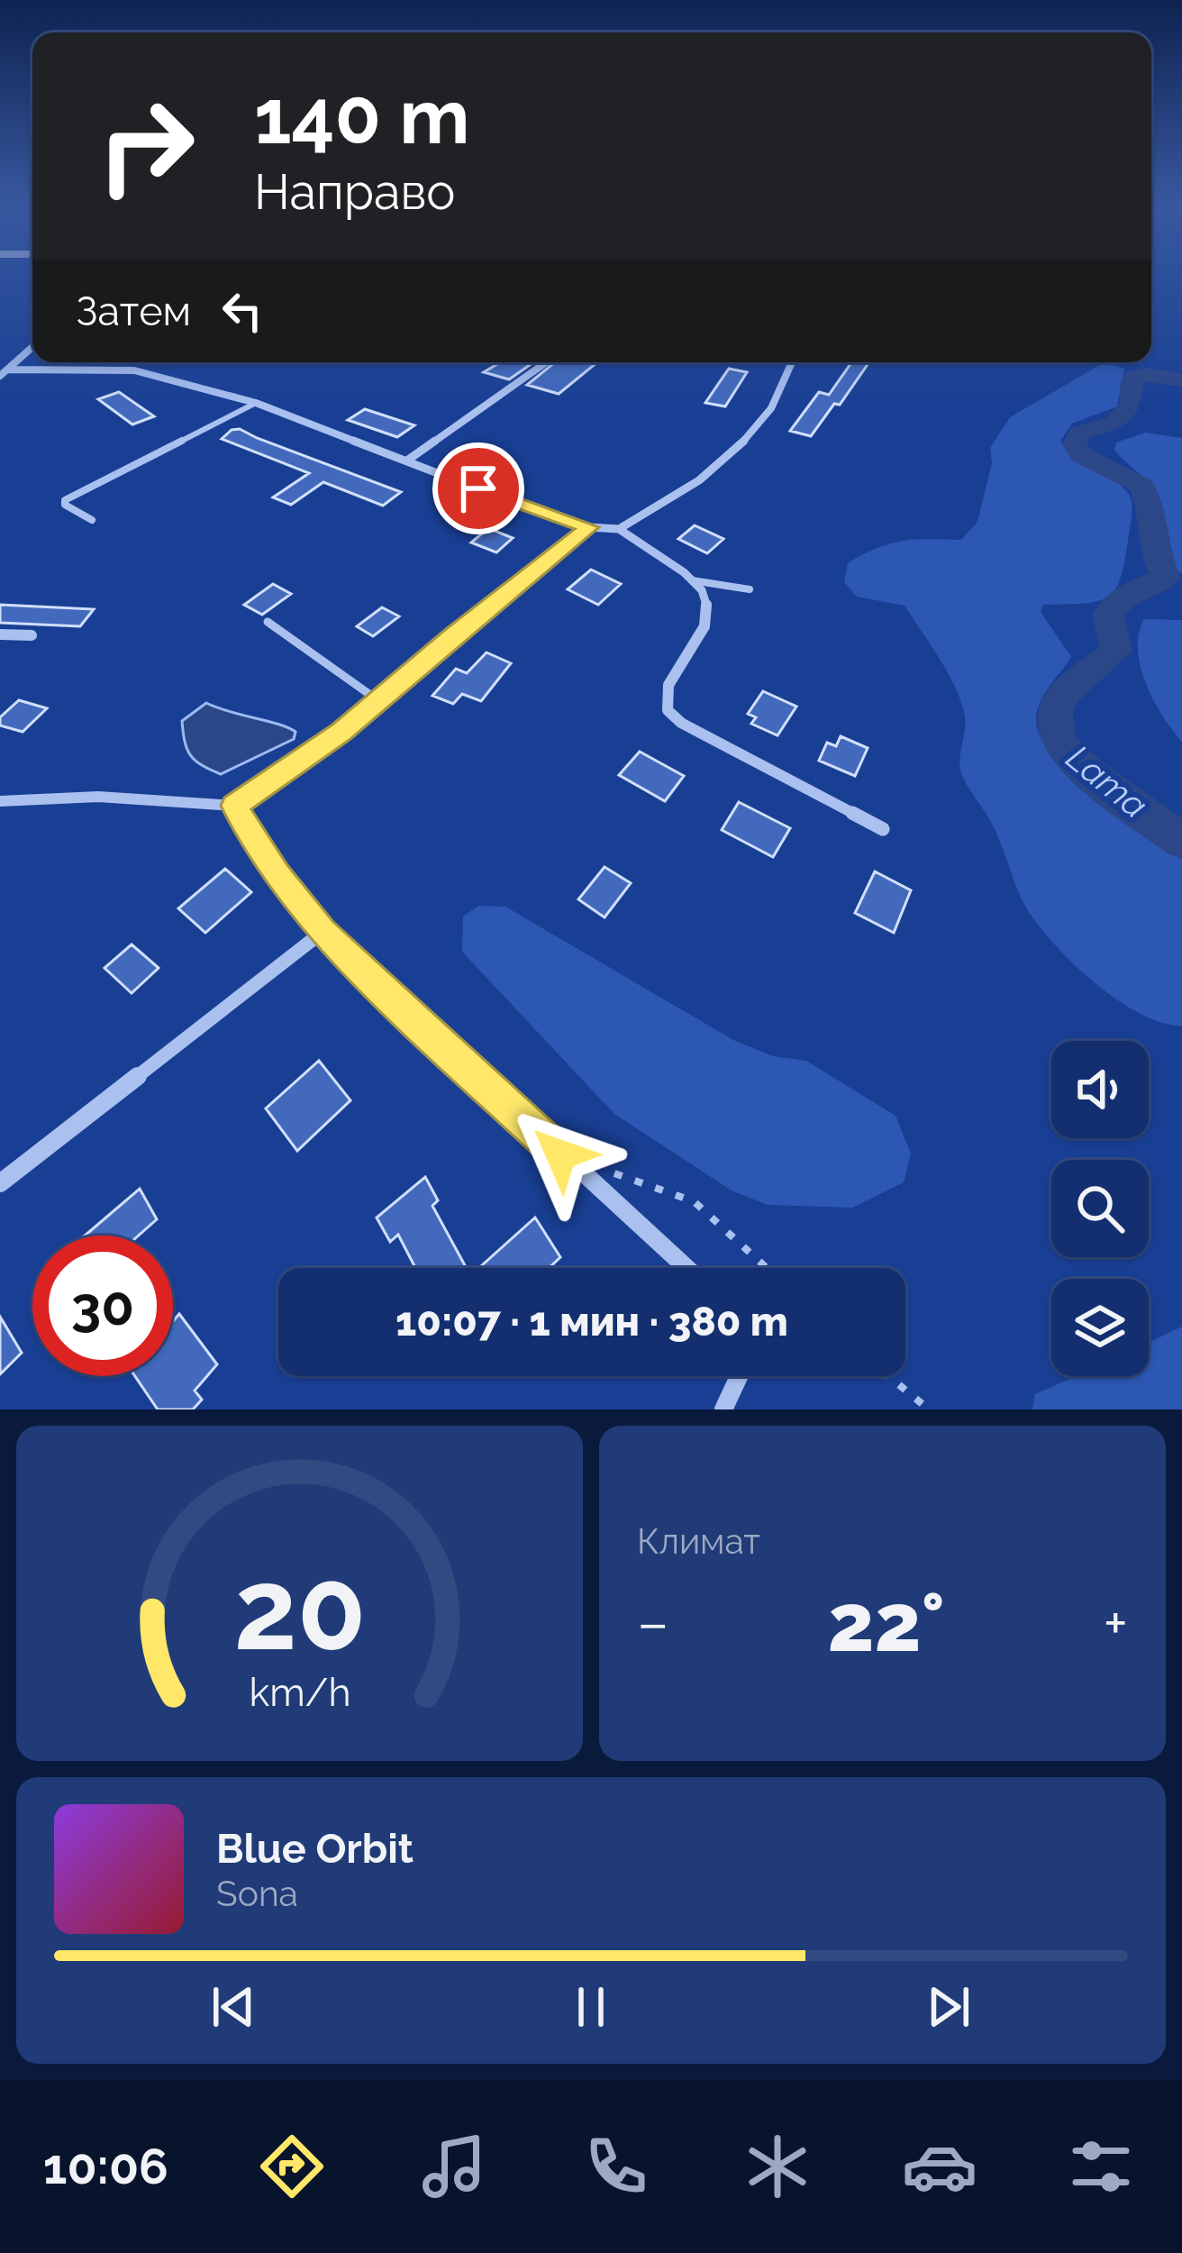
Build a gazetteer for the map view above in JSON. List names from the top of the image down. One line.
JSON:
{"water":["Lama"],"page":{"turn":["140 m","Направо"],"then":"Затем","limit":"30","trip":"10:07 · 1 мин · 380 m","tile":"Климат","heat":["−","22°","+"],"song":["Blue Orbit","Sona"],"tabs":"10:06","gauge":["20","km/h"]}}
